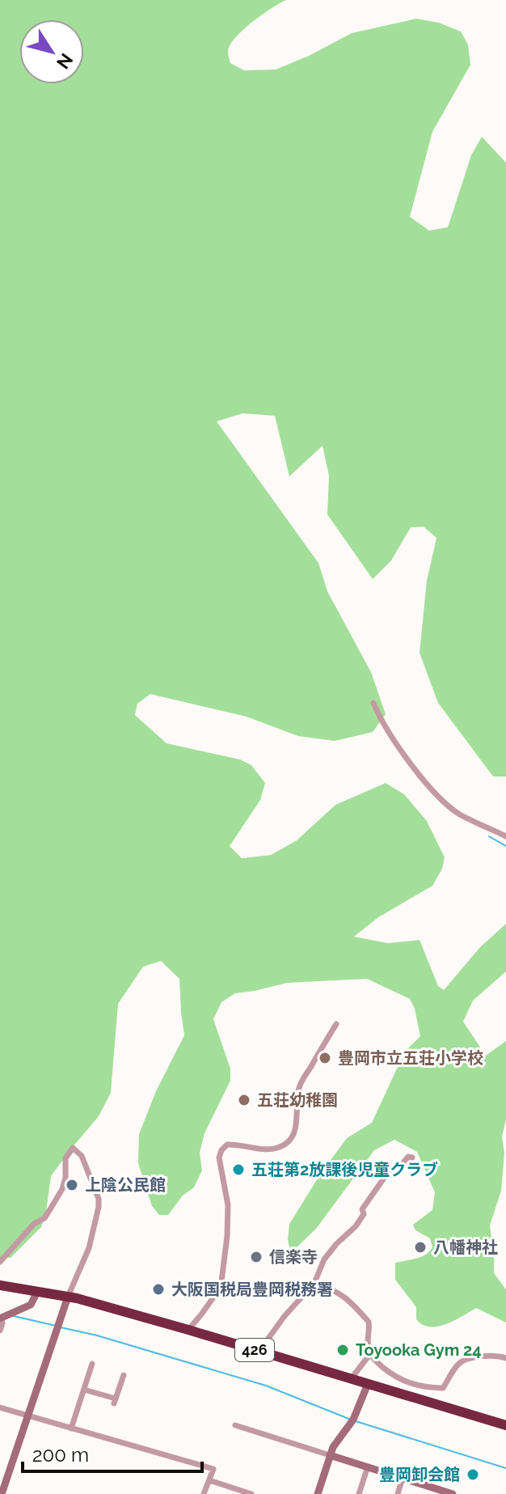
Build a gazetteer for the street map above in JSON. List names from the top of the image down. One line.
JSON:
{"streets":{"highway":["426"]},"places":["豊岡市立五荘小学校","五荘幼稚園","五荘第2放課後児童クラブ","上陰公民館","八幡神社","信楽寺","大阪国税局豊岡税務署","Toyooka Gym 24","豊岡卸会館"],"scale_bar":"200 m","north":"bottom right"}
